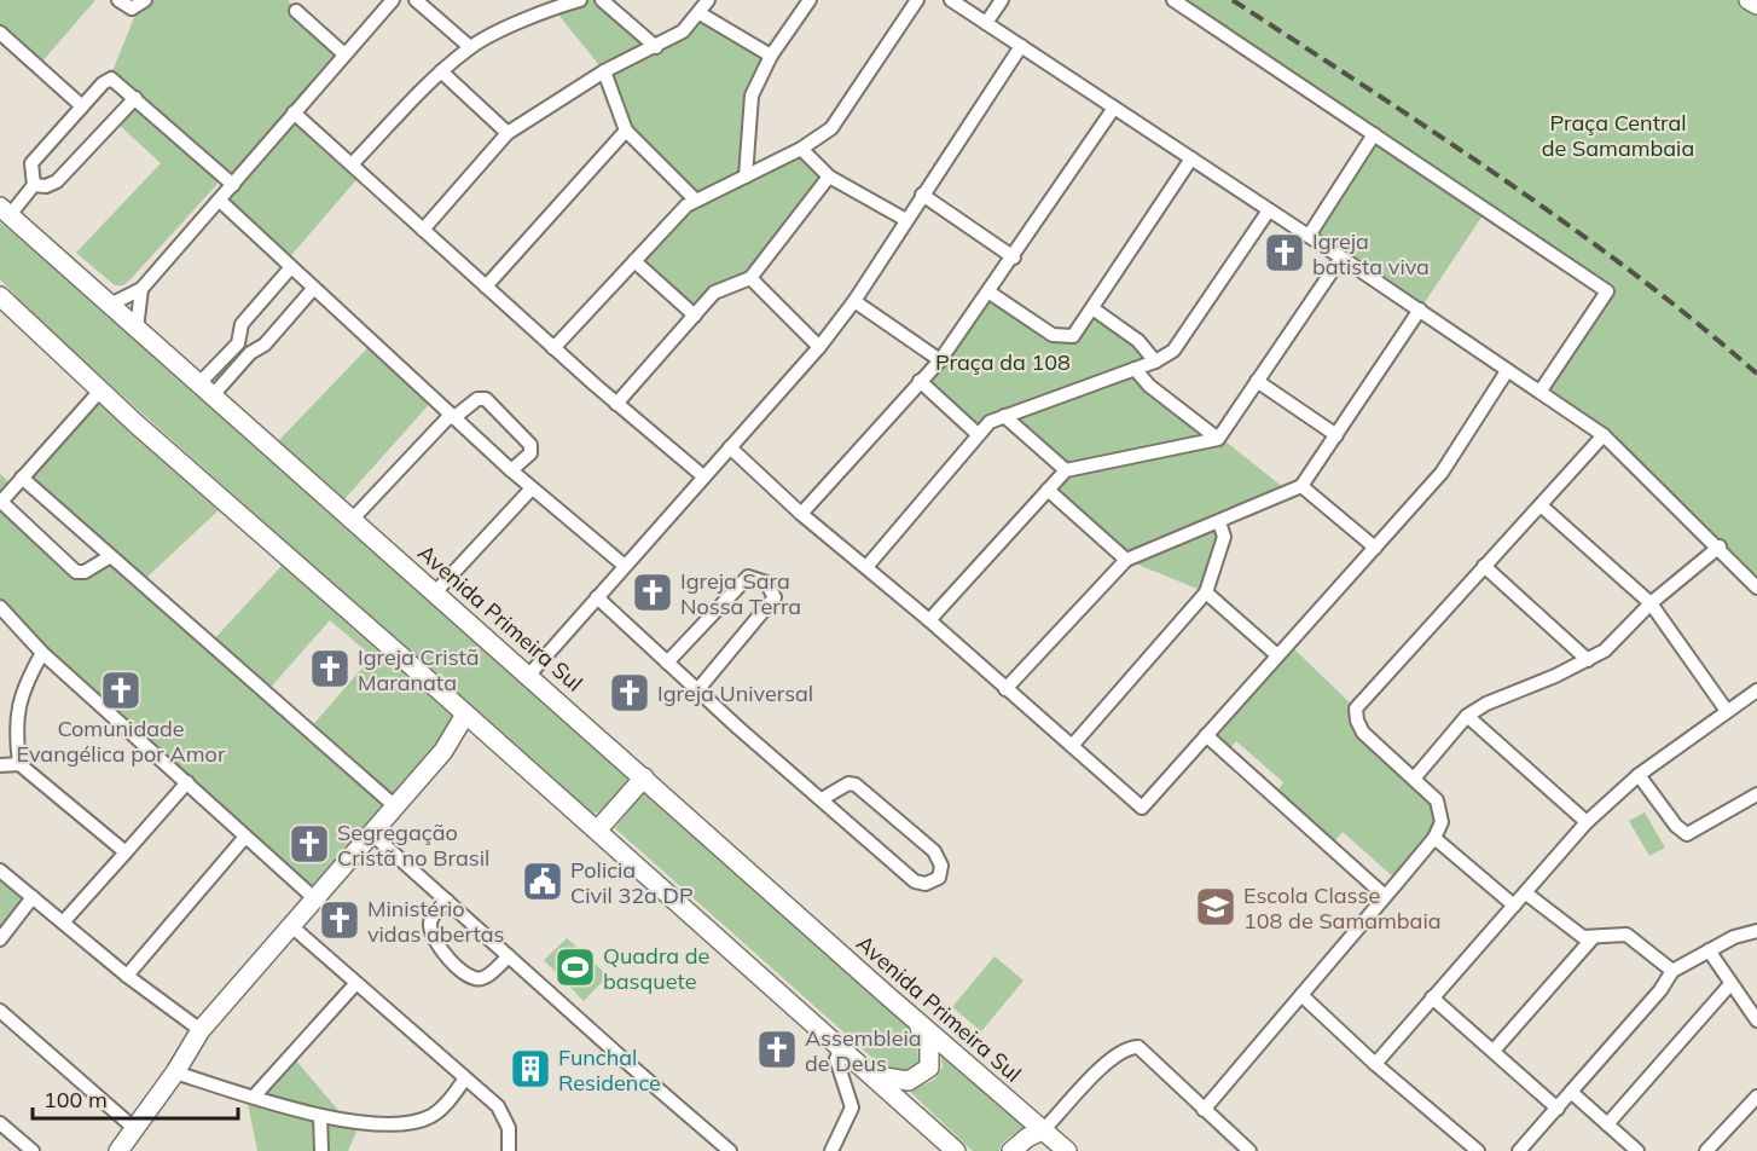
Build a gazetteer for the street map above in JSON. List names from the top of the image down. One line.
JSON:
{"streets":{"main road":["Avenida Primeira Sul"]},"parks":["Praça Central de Samambaia","Praça da 108"],"places":{"church":["Igreja batista viva","Igreja Sara Nossa Terra","Igreja Cristã Maranata","Comunidade Evangélica por Amor","Igreja Universal","Segregação Cristã no Brasil","Ministério vidas abertas","Assembleia de Deus"],"public building":["Policia Civil 32a DP"],"school or university":["Escola Classe 108 de Samambaia"],"sports":["Quadra de basquete"],"building":["Funchal Residence"]},"scale_bar":"100 m"}
